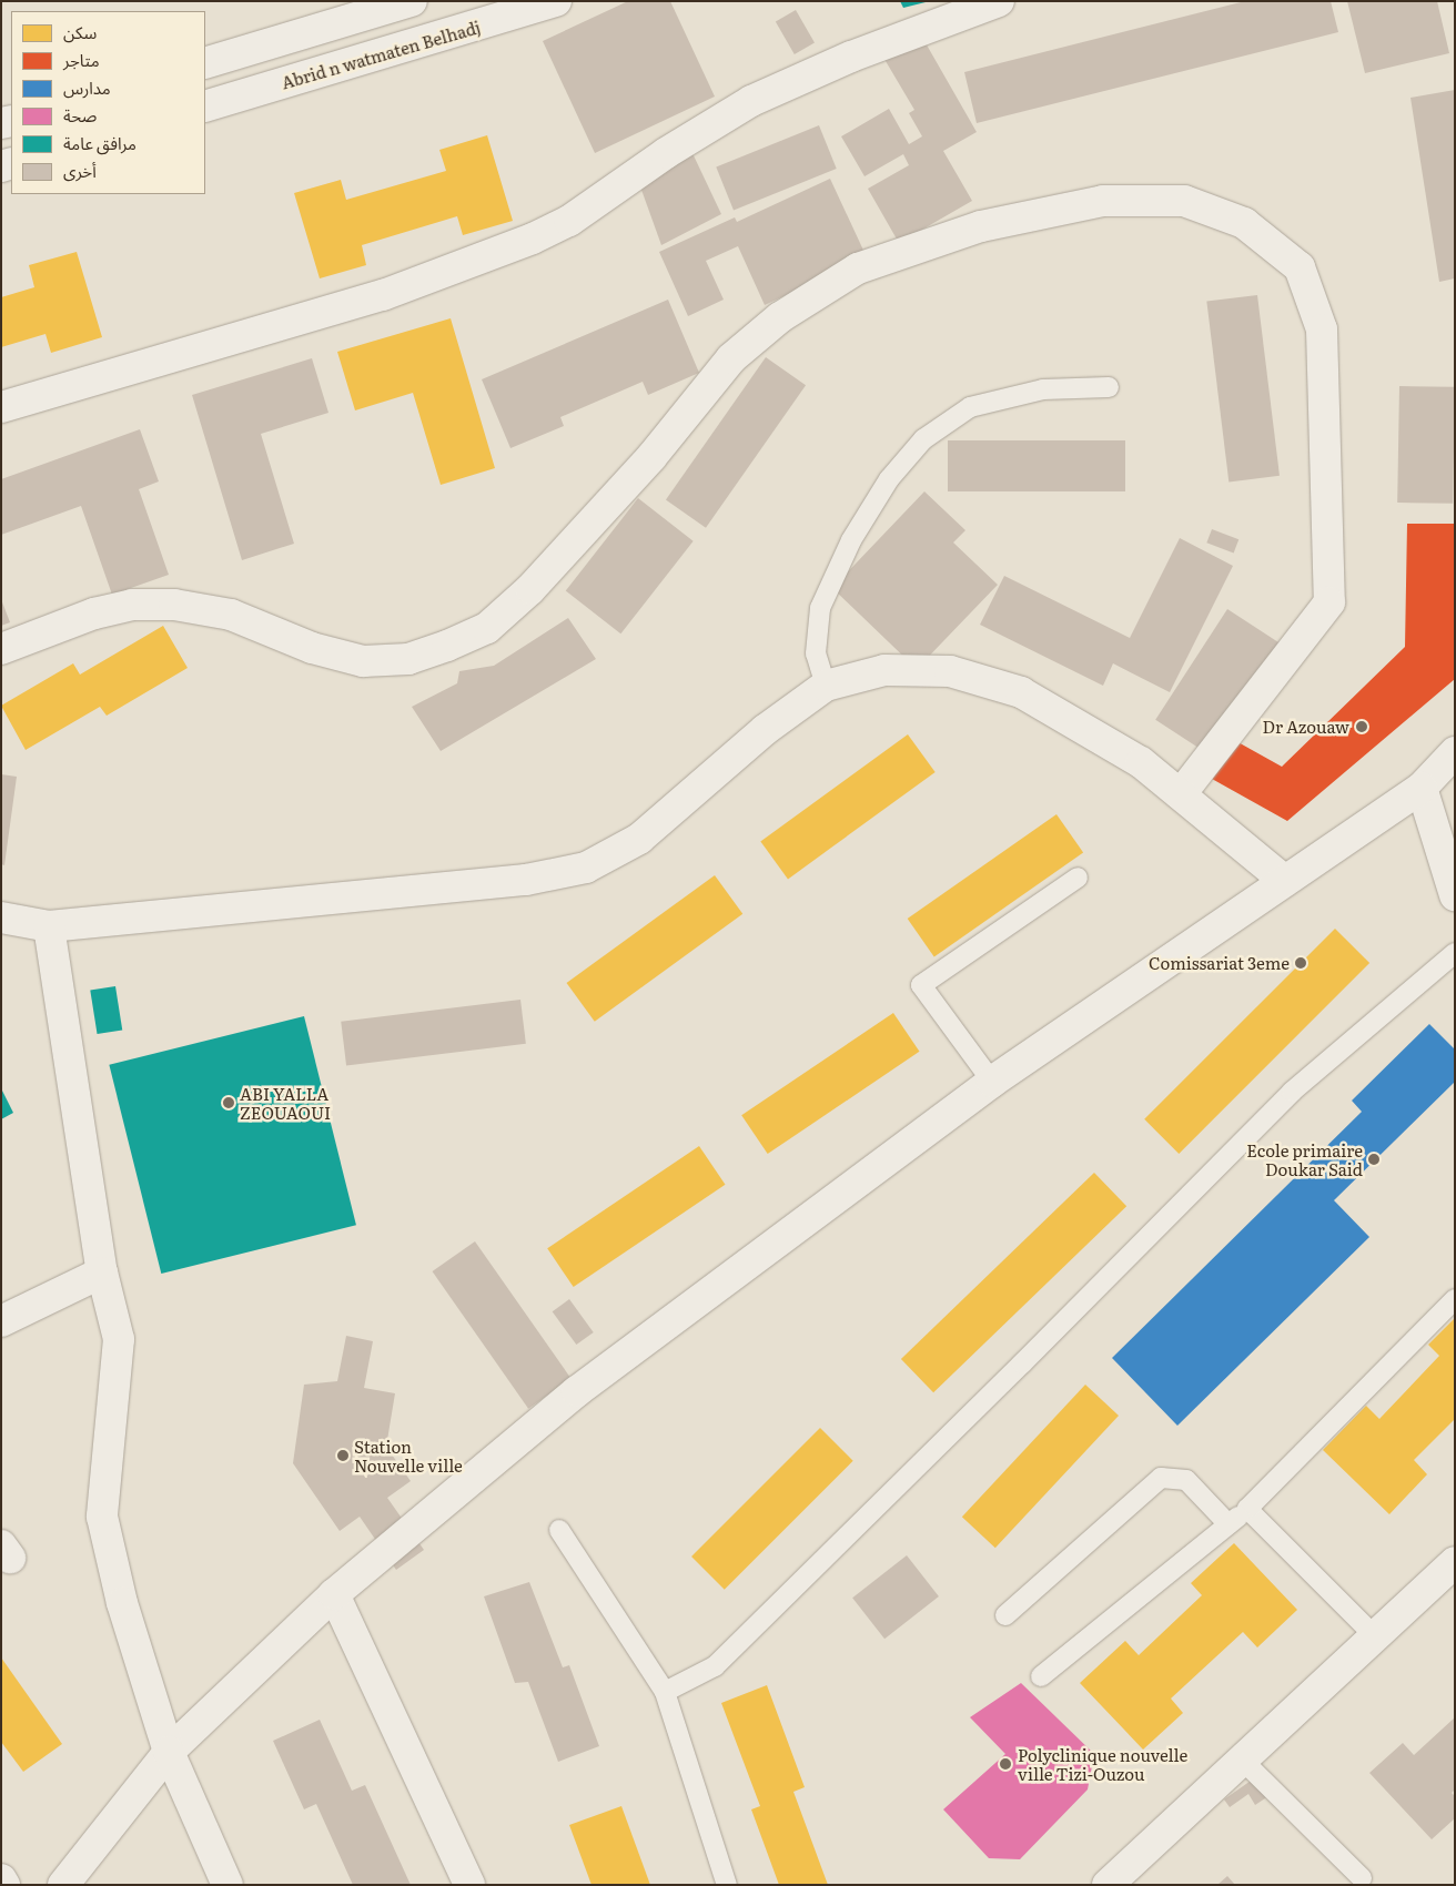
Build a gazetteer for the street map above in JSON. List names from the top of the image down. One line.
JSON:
{"streets":{"street":["Abrid n watmaten Belhadj"]},"places":["Dr Azouaw","Comissariat 3eme","ABI YALLA ZEOUAOUI","Ecole primaire Doukar Said","Station Nouvelle ville","Polyclinique nouvelle ville Tizi-Ouzou"],"legend":["سكن","متاجر","مدارس","صحة","مرافق عامة","أخرى"]}
